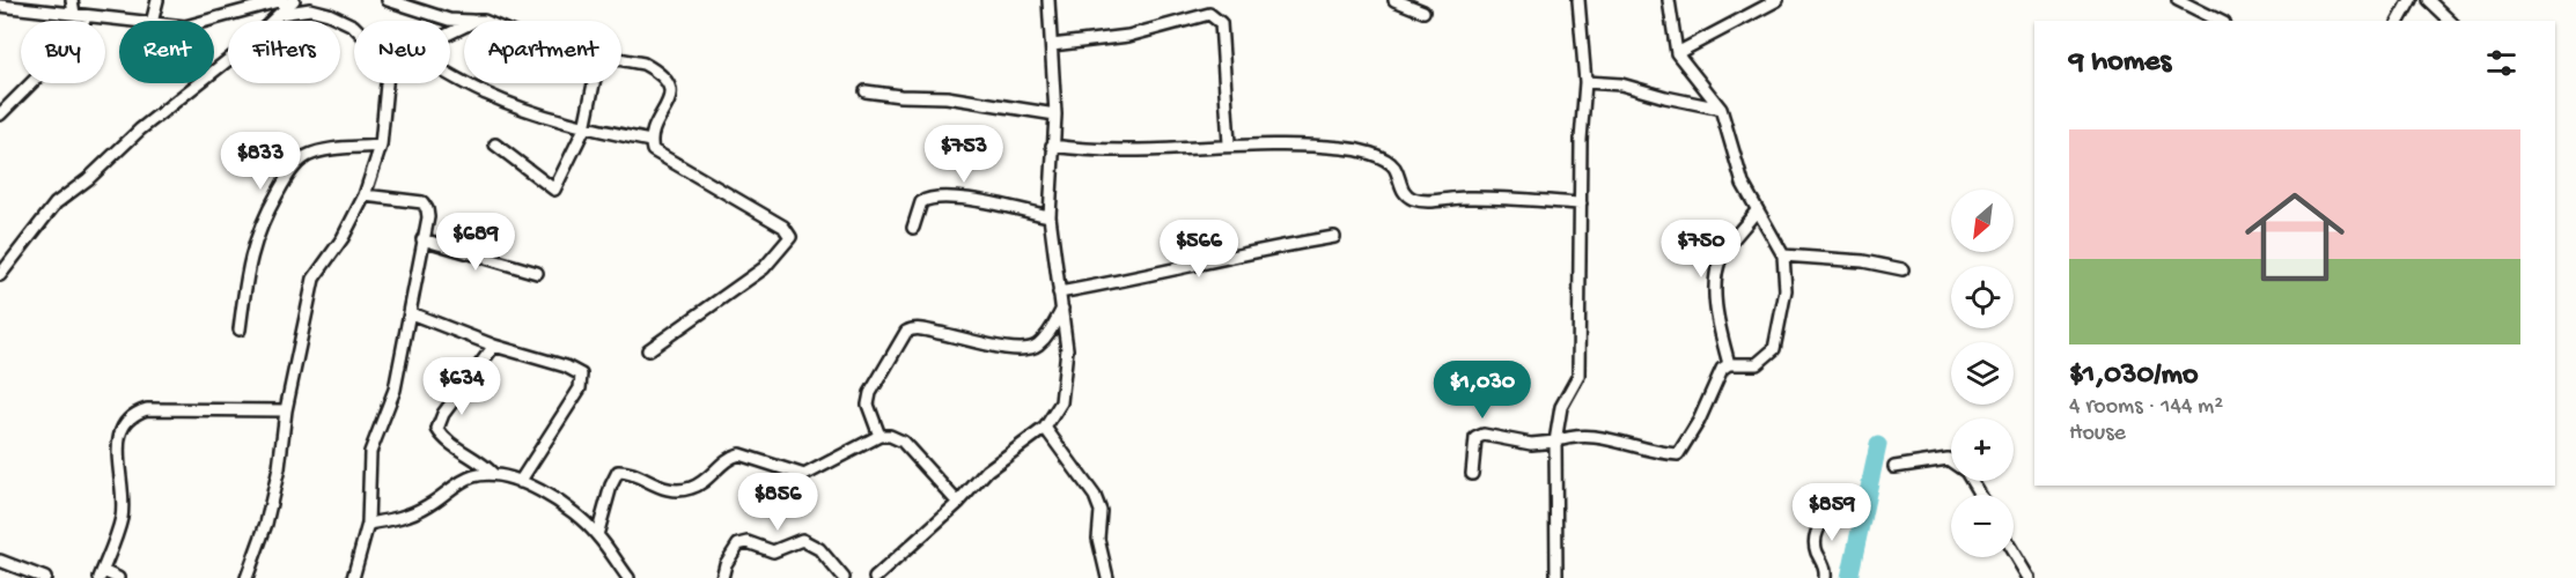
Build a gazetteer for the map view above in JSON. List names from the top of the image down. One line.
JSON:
{"north":"bottom left","page":{"chip":["Buy","Rent","Filters","New","Apartment"],"heading":"9 homes","list":[{"name":"$1,030/mo","note":"4 rooms · 144 m² · House"}],"price":["$753","$833","$689","$566","$750","$634","$1,030","$856","$859"],"map_buttons":["+","−"]}}
